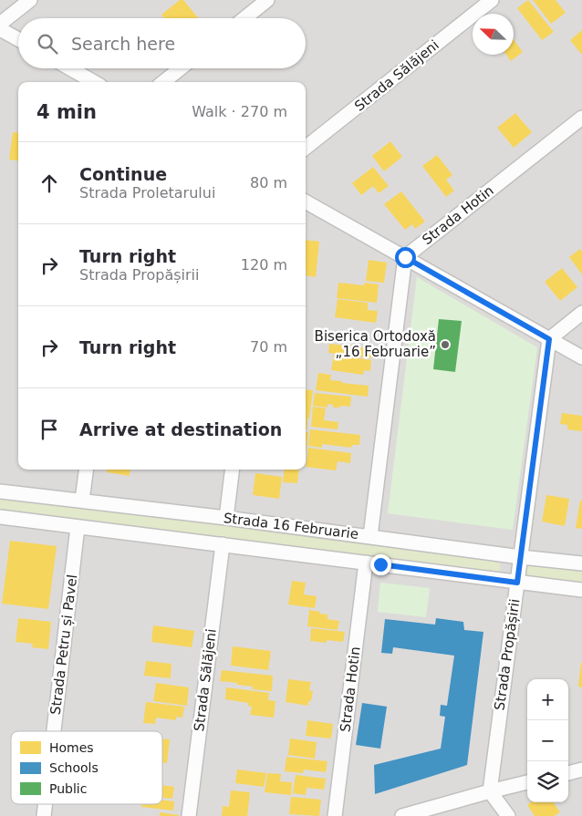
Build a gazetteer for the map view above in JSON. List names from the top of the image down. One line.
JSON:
{"streets":{"street":["Strada Sălăjeni","Strada Hotin","Strada 16 Februarie","Strada Petru și Pavel","Strada Propășirii"]},"crossings":[["Strada Sălăjeni","Strada 16 Februarie"],["Strada Hotin","Strada 16 Februarie"],["Strada 16 Februarie","Strada Petru și Pavel"],["Strada 16 Februarie","Strada Propășirii"]],"places":["Biserica Ortodoxă „16 Februarie”"],"legend":["Homes","Schools","Public"],"north":"top left","page":{"search":"Search here","heading":["4 min","Walk · 270 m"],"list":[["Continue","Strada Proletarului","80 m"],["Turn right","Strada Propășirii","120 m"],["Turn right","70 m"],"Arrive at destination"],"map_buttons":["+","−"]}}
